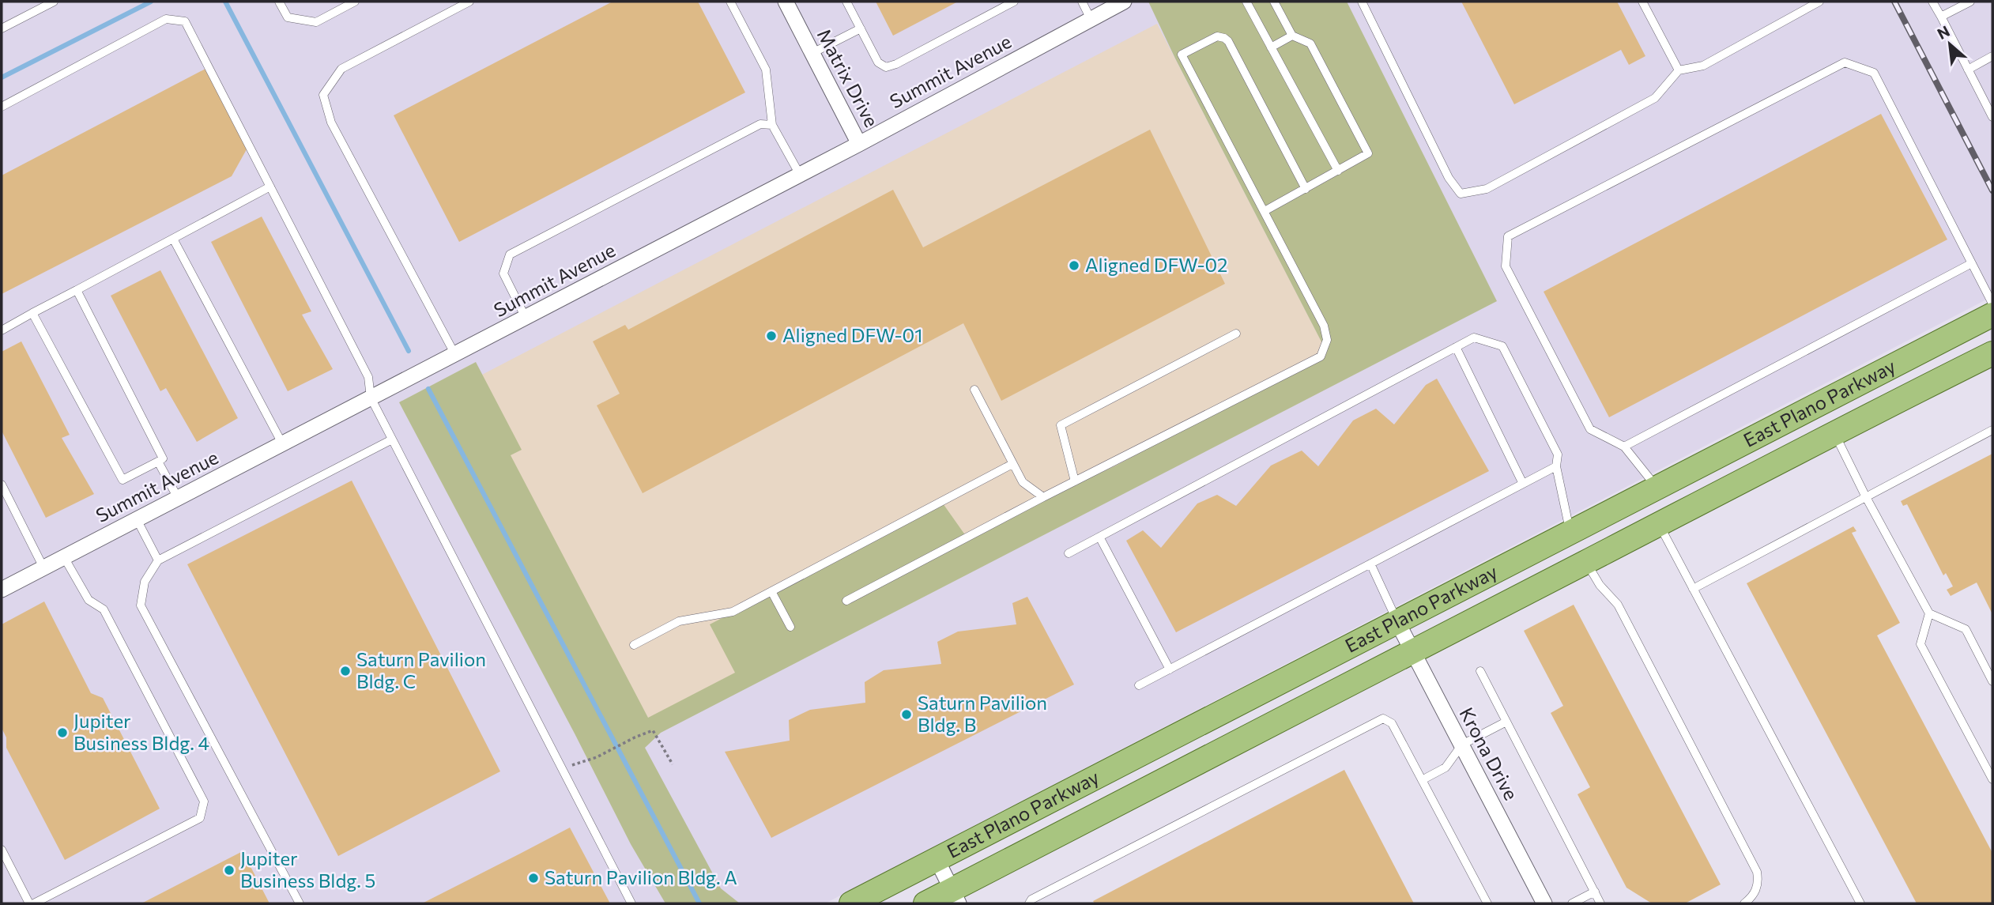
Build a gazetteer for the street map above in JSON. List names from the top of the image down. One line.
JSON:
{"streets":{"main road":["East Plano Parkway"],"street":["Summit Avenue","Matrix Drive","Krona Drive"]},"crossings":[["Summit Avenue","Matrix Drive"],["East Plano Parkway","Krona Drive"]],"places":["Aligned DFW-02","Aligned DFW-01","Saturn Pavilion Bldg. C","Saturn Pavilion Bldg. B","Jupiter Business Bldg. 4","Jupiter Business Bldg. 5","Saturn Pavilion Bldg. A"],"north":"top left"}
